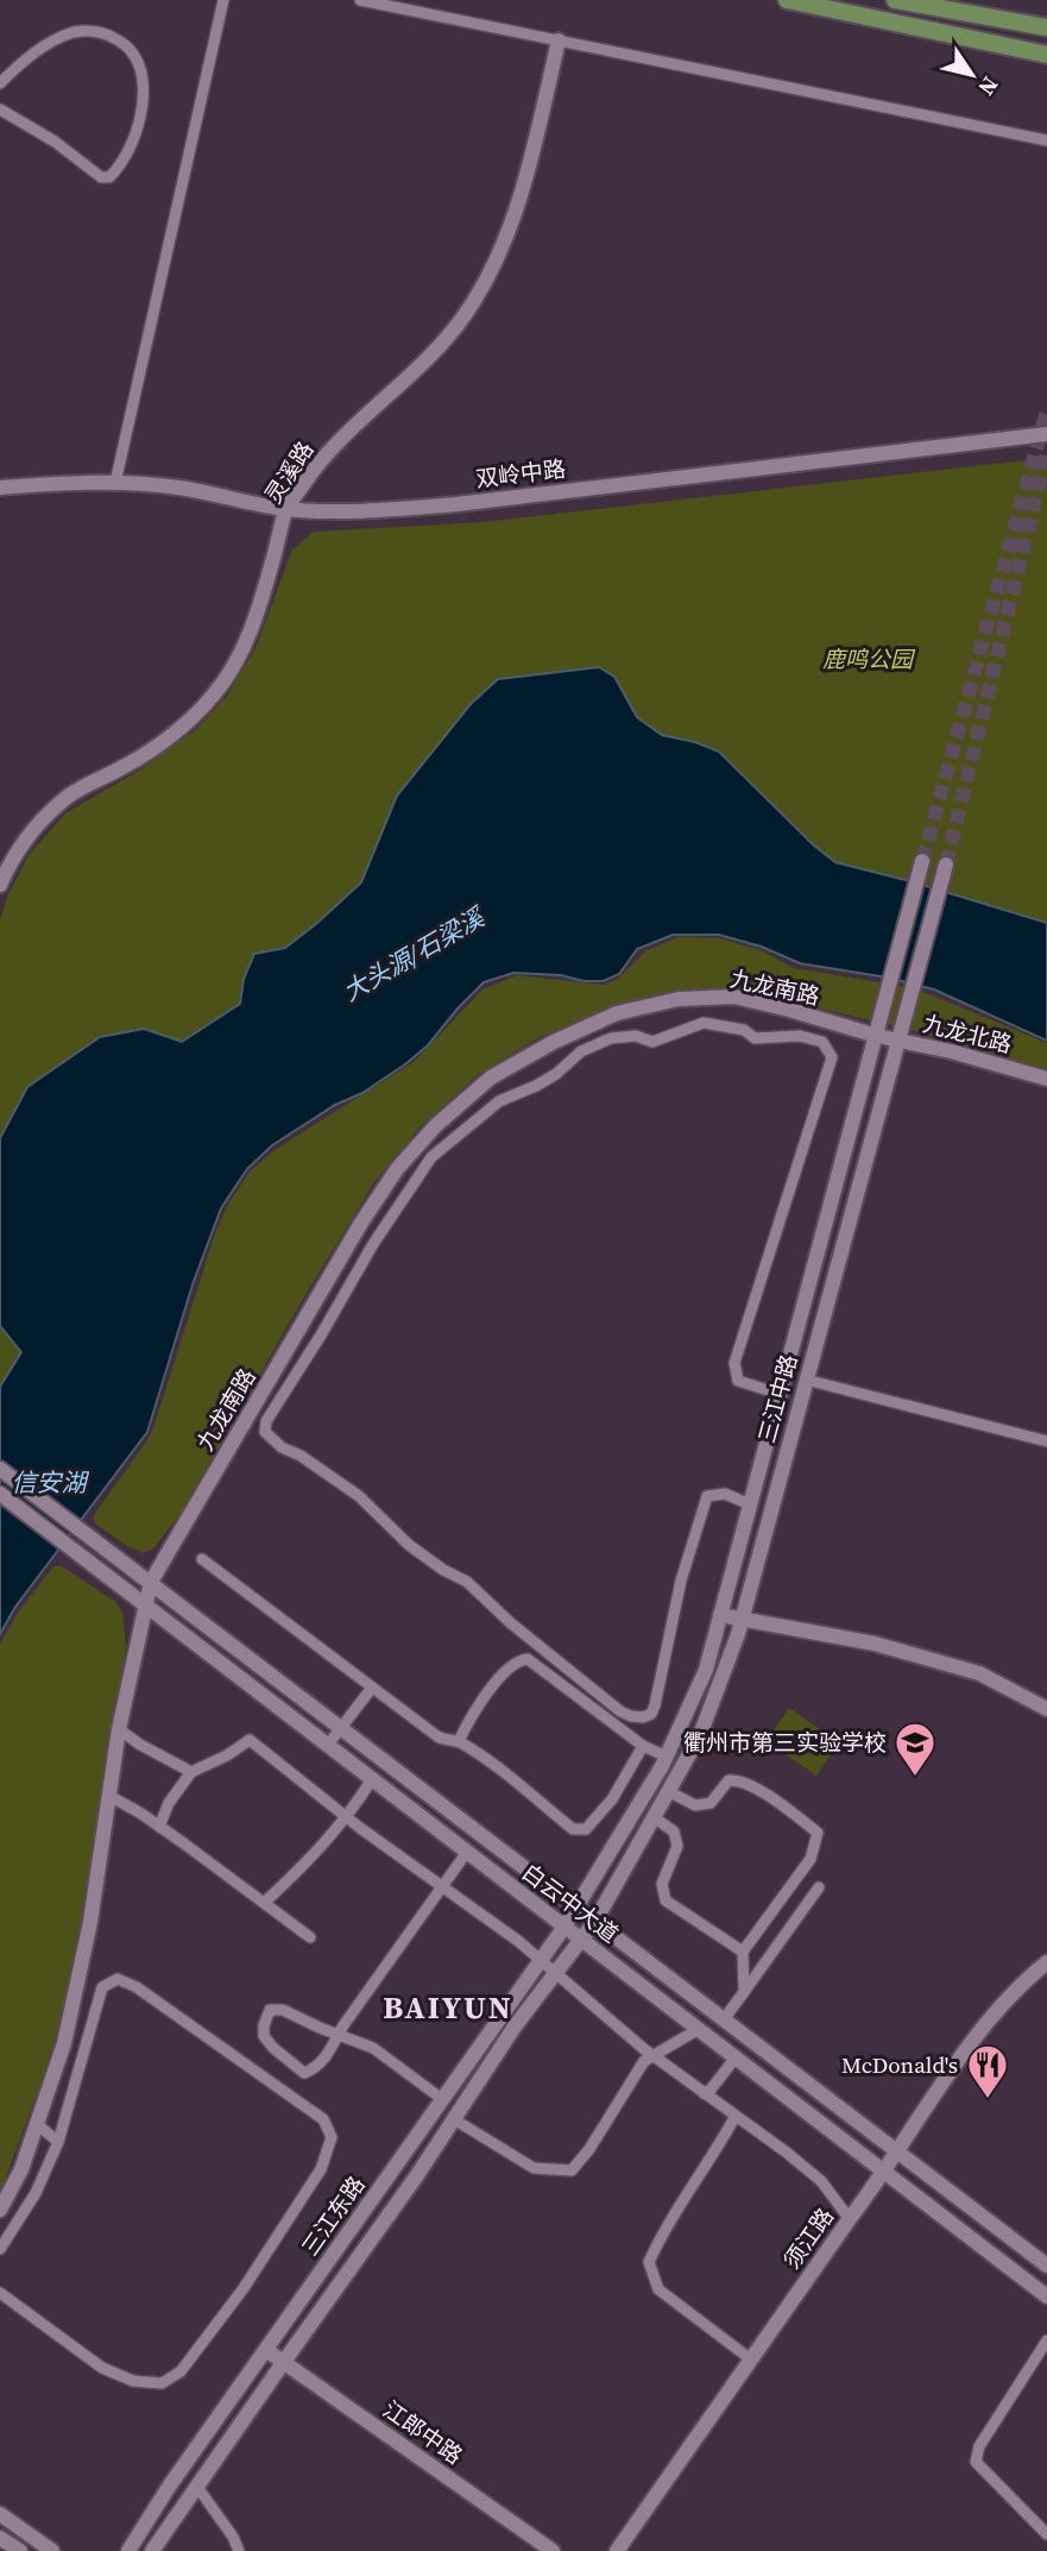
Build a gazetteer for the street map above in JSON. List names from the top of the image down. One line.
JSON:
{"streets":{"main road":["灵溪路","双岭中路","九龙南路","九龙北路","三江中路","白云中大道","三江东路","须江路","江郎中路"]},"crossings":[["灵溪路","双岭中路"],["九龙南路","九龙北路"],["九龙南路","三江中路"],["九龙南路","白云中大道"],["九龙北路","三江中路"],["三江中路","白云中大道"],["三江中路","三江东路"],["白云中大道","三江东路"],["白云中大道","须江路"],["三江东路","江郎中路"]],"districts":["BAIYUN"],"water":["大头源/石梁溪","信安湖"],"parks":["鹿鸣公园"],"places":{"school or university":["衢州市第三实验学校"],"restaurant":["McDonald's"]},"north":"bottom right"}
